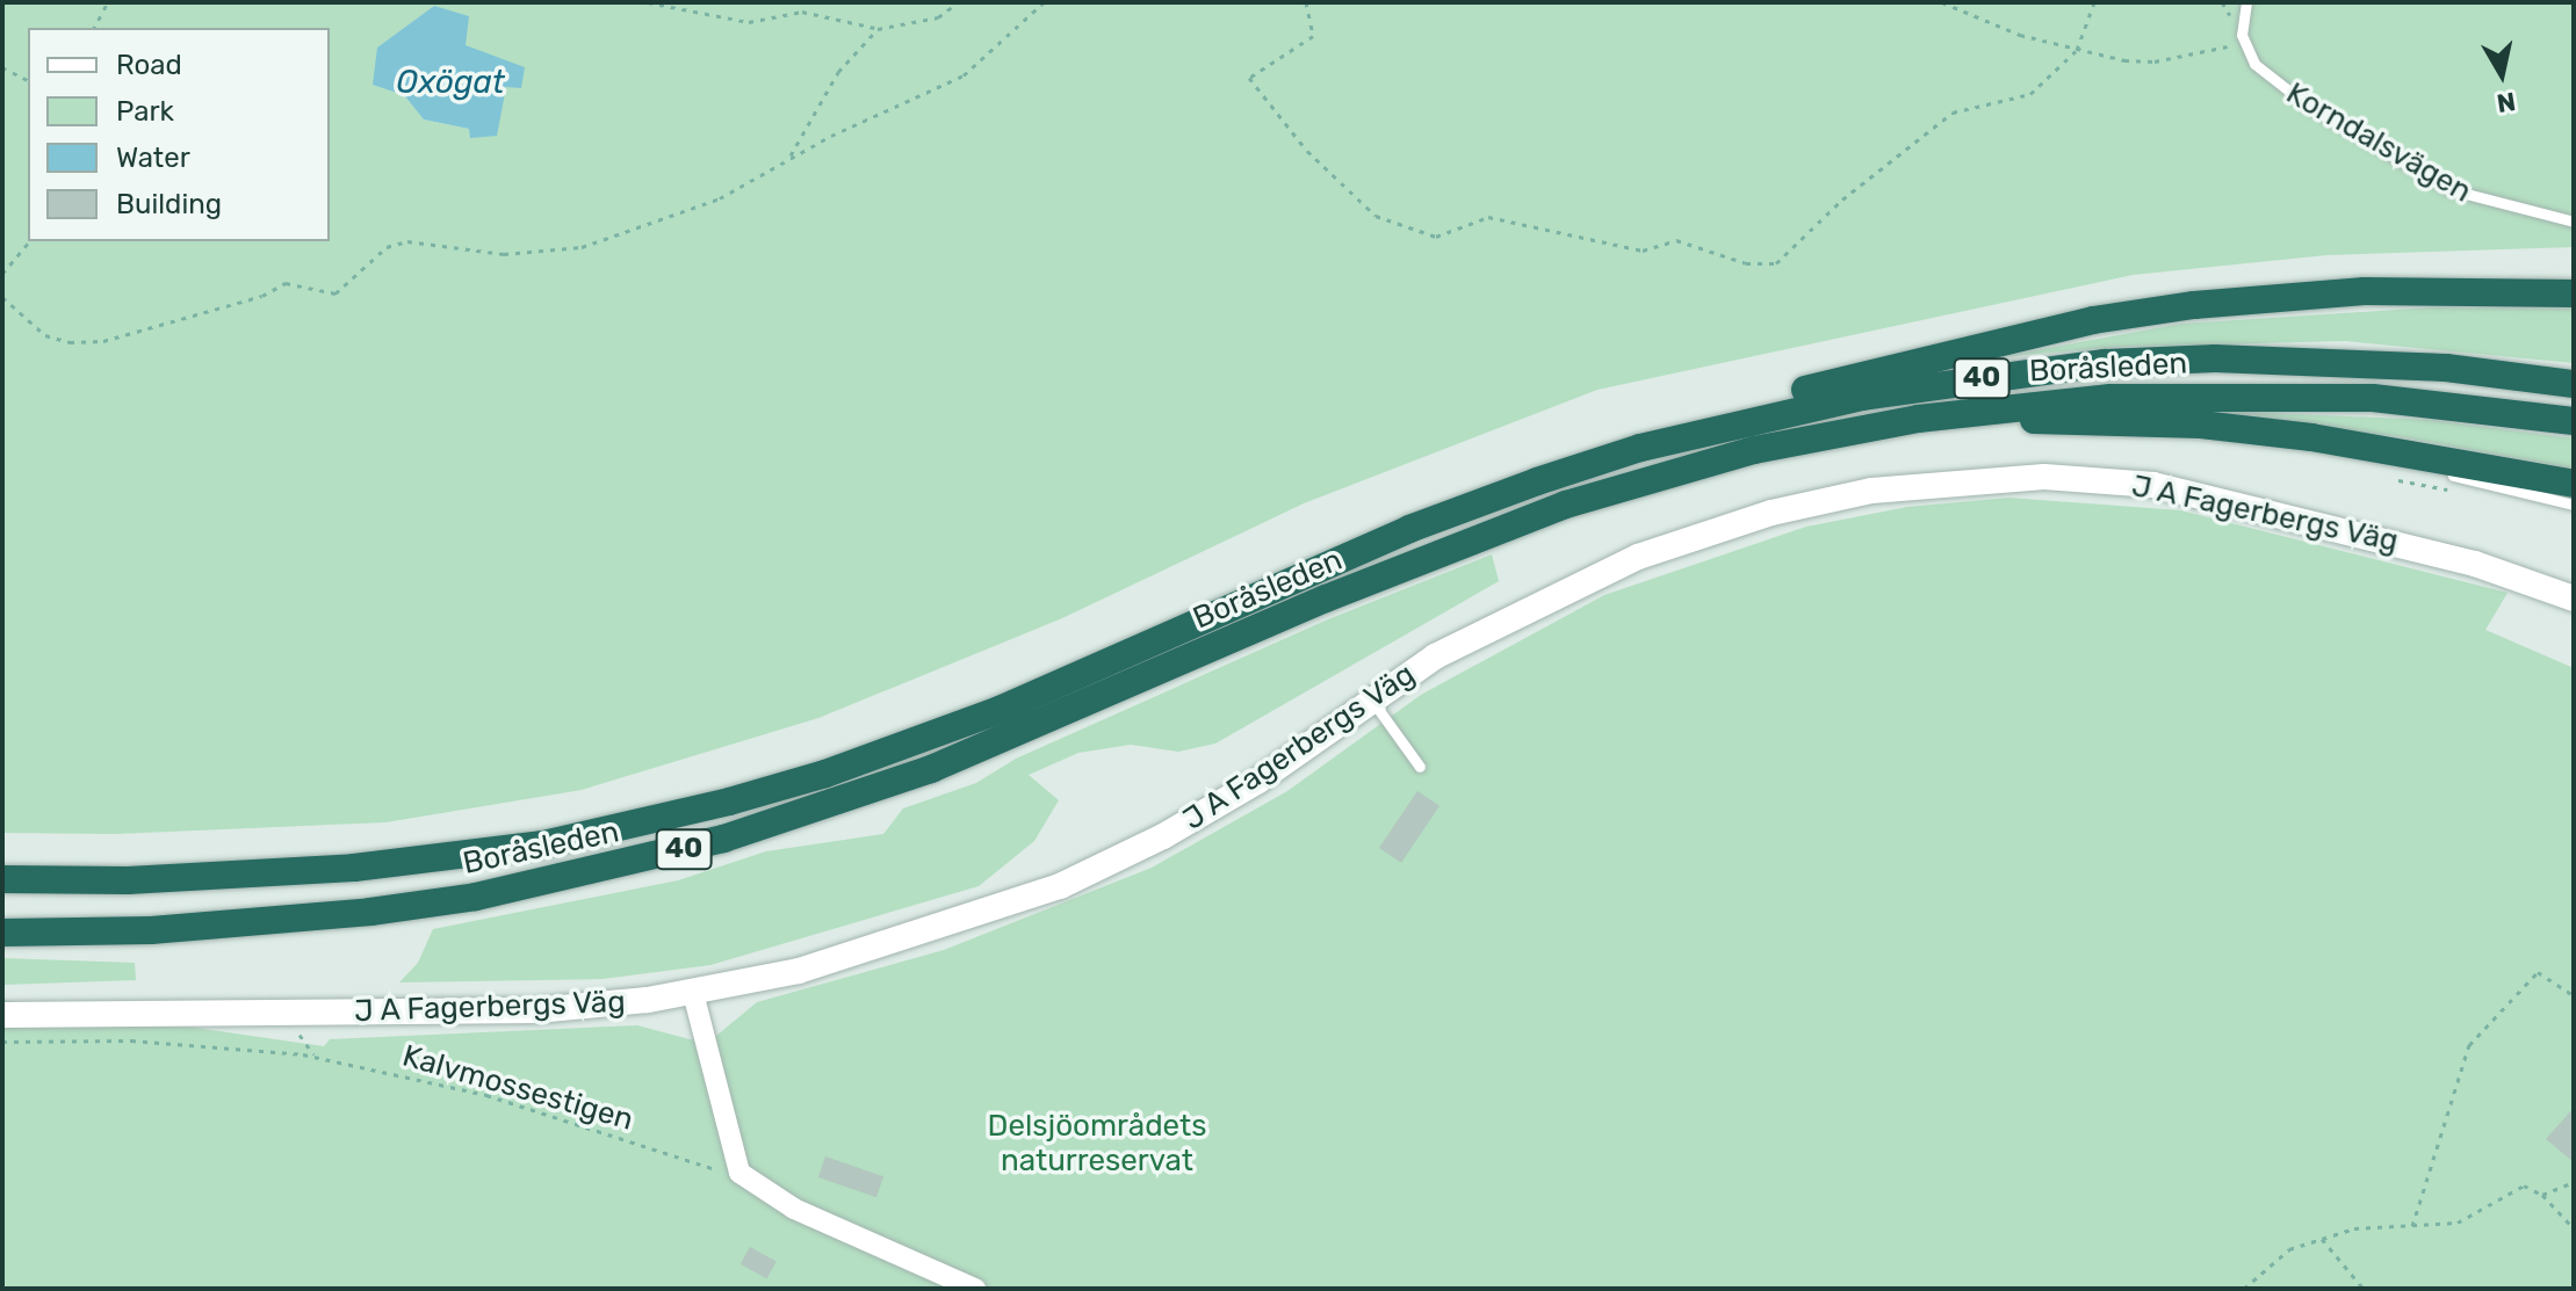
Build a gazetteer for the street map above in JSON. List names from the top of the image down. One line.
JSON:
{"streets":{"highway":["Boråsleden","40"],"street":["J A Fagerbergs Väg"],"lane":["Korndalsvägen"],"path":["Kalvmossestigen"]},"water":["Oxögat"],"parks":["Delsjöområdets naturreservat"],"legend":["Road","Park","Water","Building"],"north":"bottom"}
